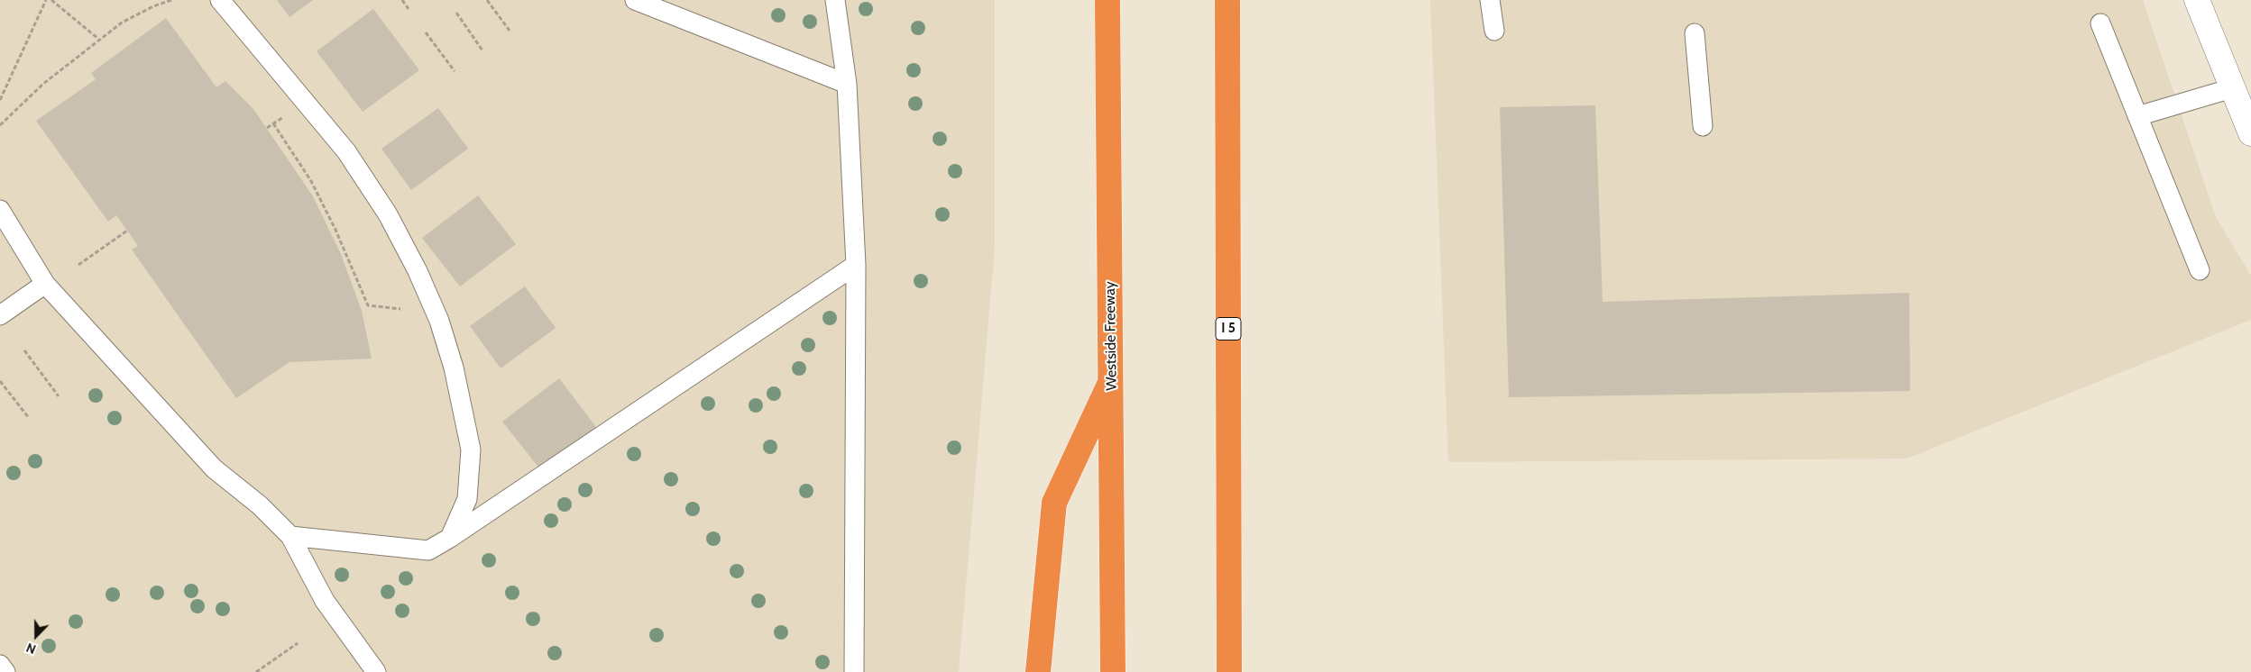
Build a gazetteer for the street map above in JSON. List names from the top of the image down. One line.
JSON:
{"streets":{"highway":["I 5","Westside Freeway"]},"north":"bottom"}
